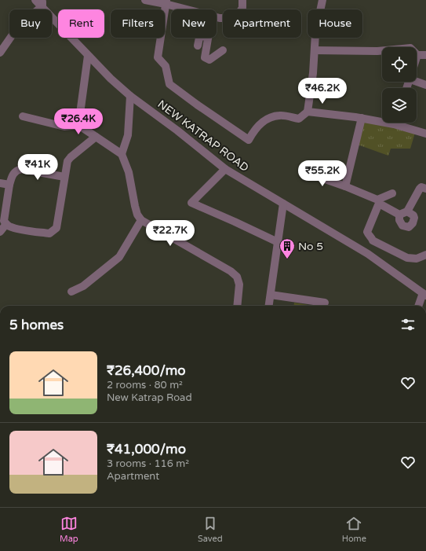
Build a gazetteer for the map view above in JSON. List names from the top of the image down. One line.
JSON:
{"streets":{"street":["NEW KATRAP ROAD"]},"places":{"building":["No 5"]},"page":{"chip":["Buy","Rent","Filters","New","Apartment","House"],"price":["₹46.2K","₹26.4K","₹41K","₹55.2K","₹22.7K"],"heading":"5 homes","list":[{"name":"₹26,400/mo","note":"2 rooms · 80 m² · New Katrap Road"},{"name":"₹41,000/mo","note":"3 rooms · 116 m² · Apartment"}],"tabs":["Map","Saved","Home"]}}
